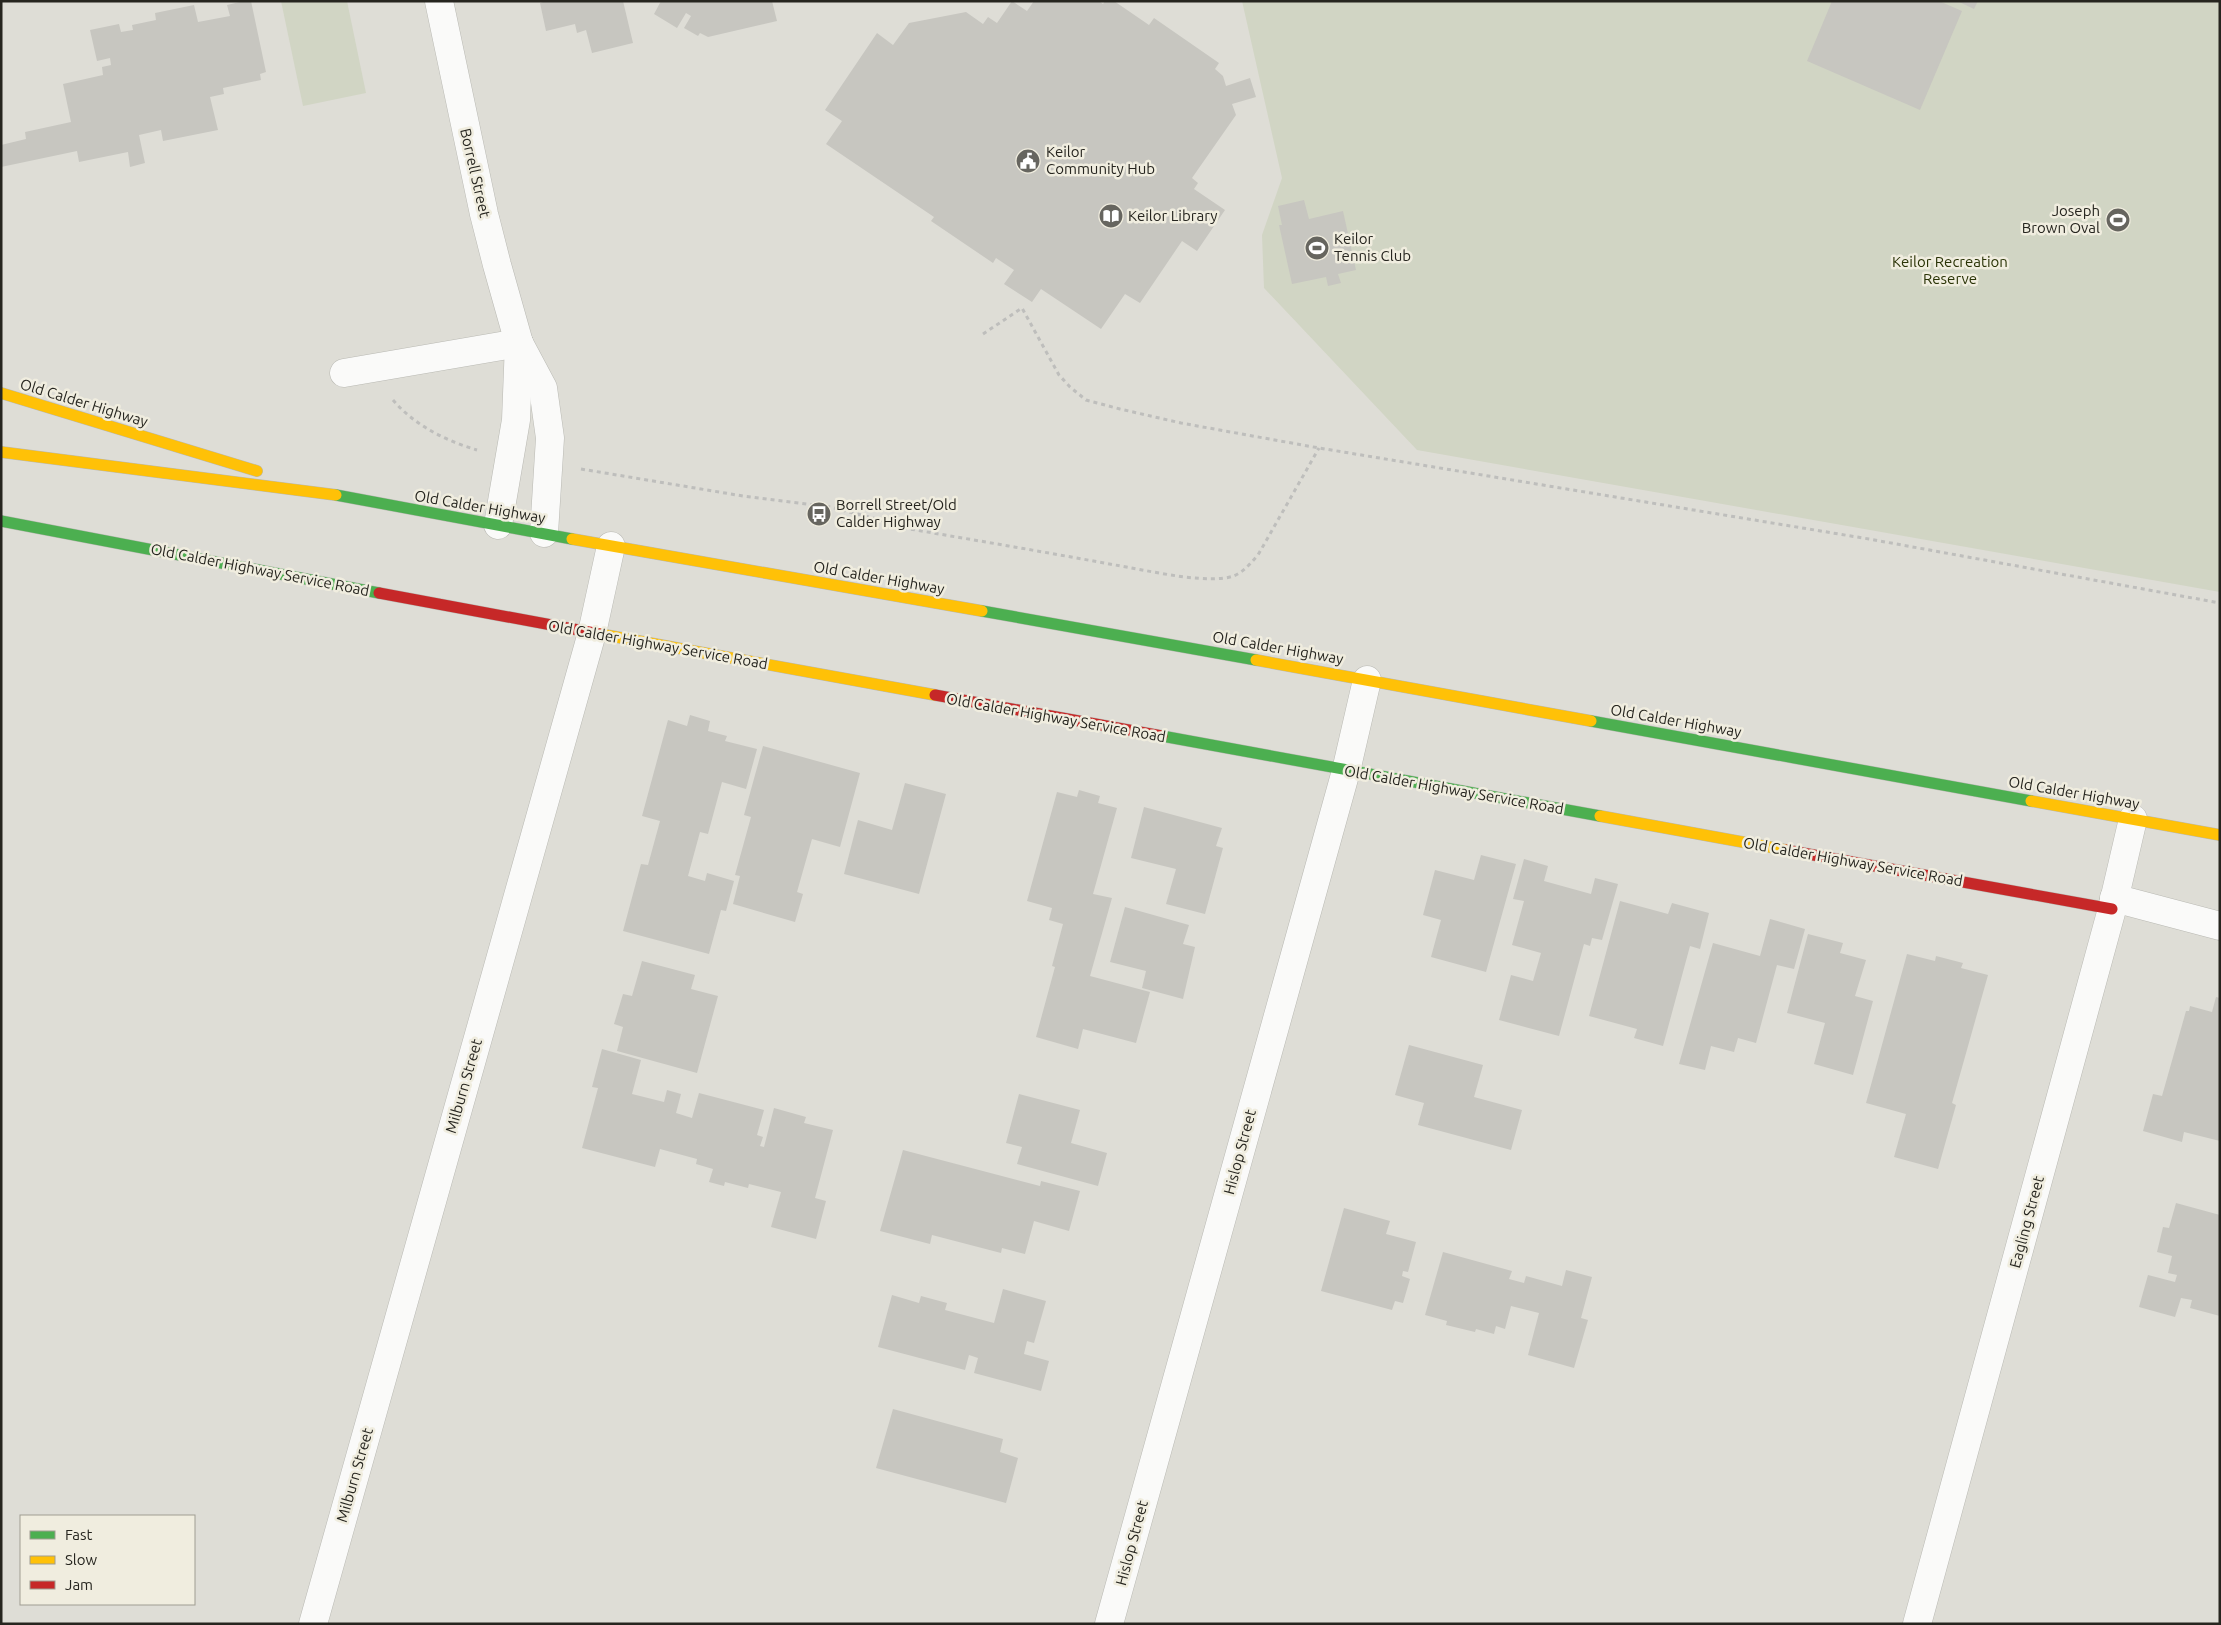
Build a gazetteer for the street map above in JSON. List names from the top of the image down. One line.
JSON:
{"streets":{"main road":["Old Calder Highway","Old Calder Highway Service Road"],"street":["Borrell Street","Milburn Street","Hislop Street","Eagling Street"]},"crossings":[["Borrell Street","Old Calder Highway"],["Old Calder Highway","Milburn Street"],["Old Calder Highway","Hislop Street"],["Old Calder Highway","Eagling Street"],["Old Calder Highway Service Road","Milburn Street"],["Old Calder Highway Service Road","Hislop Street"],["Old Calder Highway Service Road","Eagling Street"]],"parks":["Keilor Recreation Reserve"],"places":{"public building":["Keilor Community Hub"],"library":["Keilor Library"],"sports":["Joseph Brown Oval","Keilor Tennis Club"],"bus stop":["Borrell Street/Old Calder Highway"]},"legend":["Fast","Slow","Jam"]}
